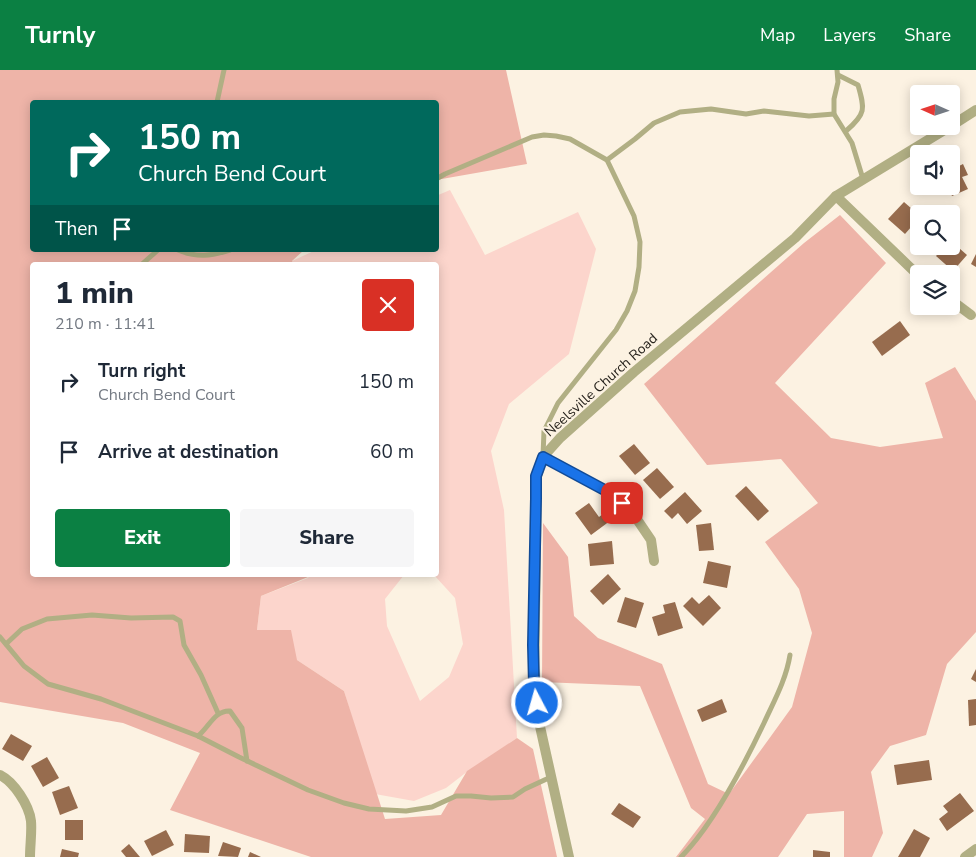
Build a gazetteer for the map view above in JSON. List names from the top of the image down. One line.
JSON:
{"streets":{"street":["Neelsville Church Road"]},"north":"left","page":{"header":"Turnly","nav":["Map","Layers","Share"],"turn":["150 m","Church Bend Court"],"then":"Then","heading":["1 min","210 m · 11:41"],"list":[{"name":"Turn right","note":"Church Bend Court","value":"150 m"},{"name":"Arrive at destination","value":"60 m"}],"buttons":["Exit","Share"]}}
